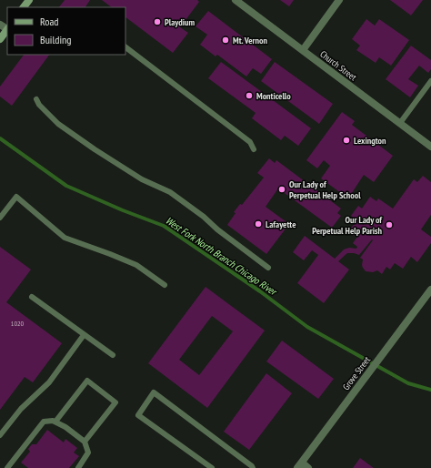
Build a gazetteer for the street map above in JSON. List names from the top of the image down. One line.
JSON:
{"streets":{"street":["Church Street","Grove Street"]},"water":["West Fork North Branch Chicago River"],"places":["Playdium","Mt. Vernon","Monticello","Lexington","Our Lady of Perpetual Help School","Lafayette","Our Lady of Perpetual Help Parish"],"house_numbers":["1020"],"legend":["Road","Building"]}
